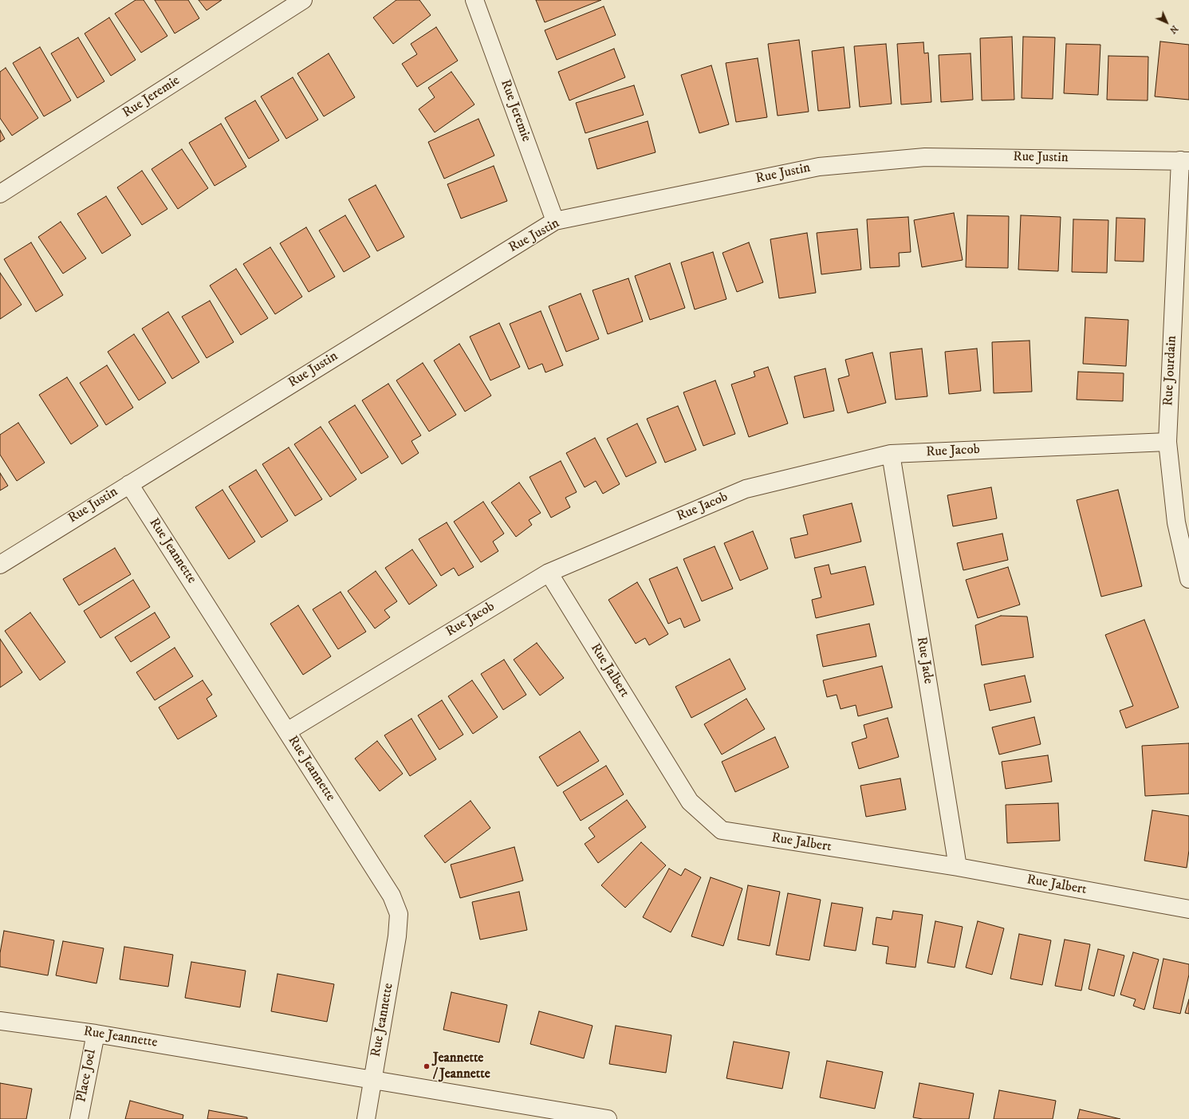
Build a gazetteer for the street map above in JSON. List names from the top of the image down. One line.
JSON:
{"streets":{"street":["Rue Jeremie","Rue Justin","Rue Jourdain","Rue Jacob","Rue Jeannette","Rue Jade","Rue Jalbert","Place Joel"]},"crossings":[["Rue Jeremie","Rue Justin"],["Rue Justin","Rue Jourdain"],["Rue Justin","Rue Jeannette"],["Rue Jourdain","Rue Jacob"],["Rue Jacob","Rue Jeannette"],["Rue Jacob","Rue Jade"],["Rue Jacob","Rue Jalbert"],["Rue Jeannette","Place Joel"],["Rue Jade","Rue Jalbert"]],"places":["Jeannette / Jeannette"],"north":"bottom right"}
